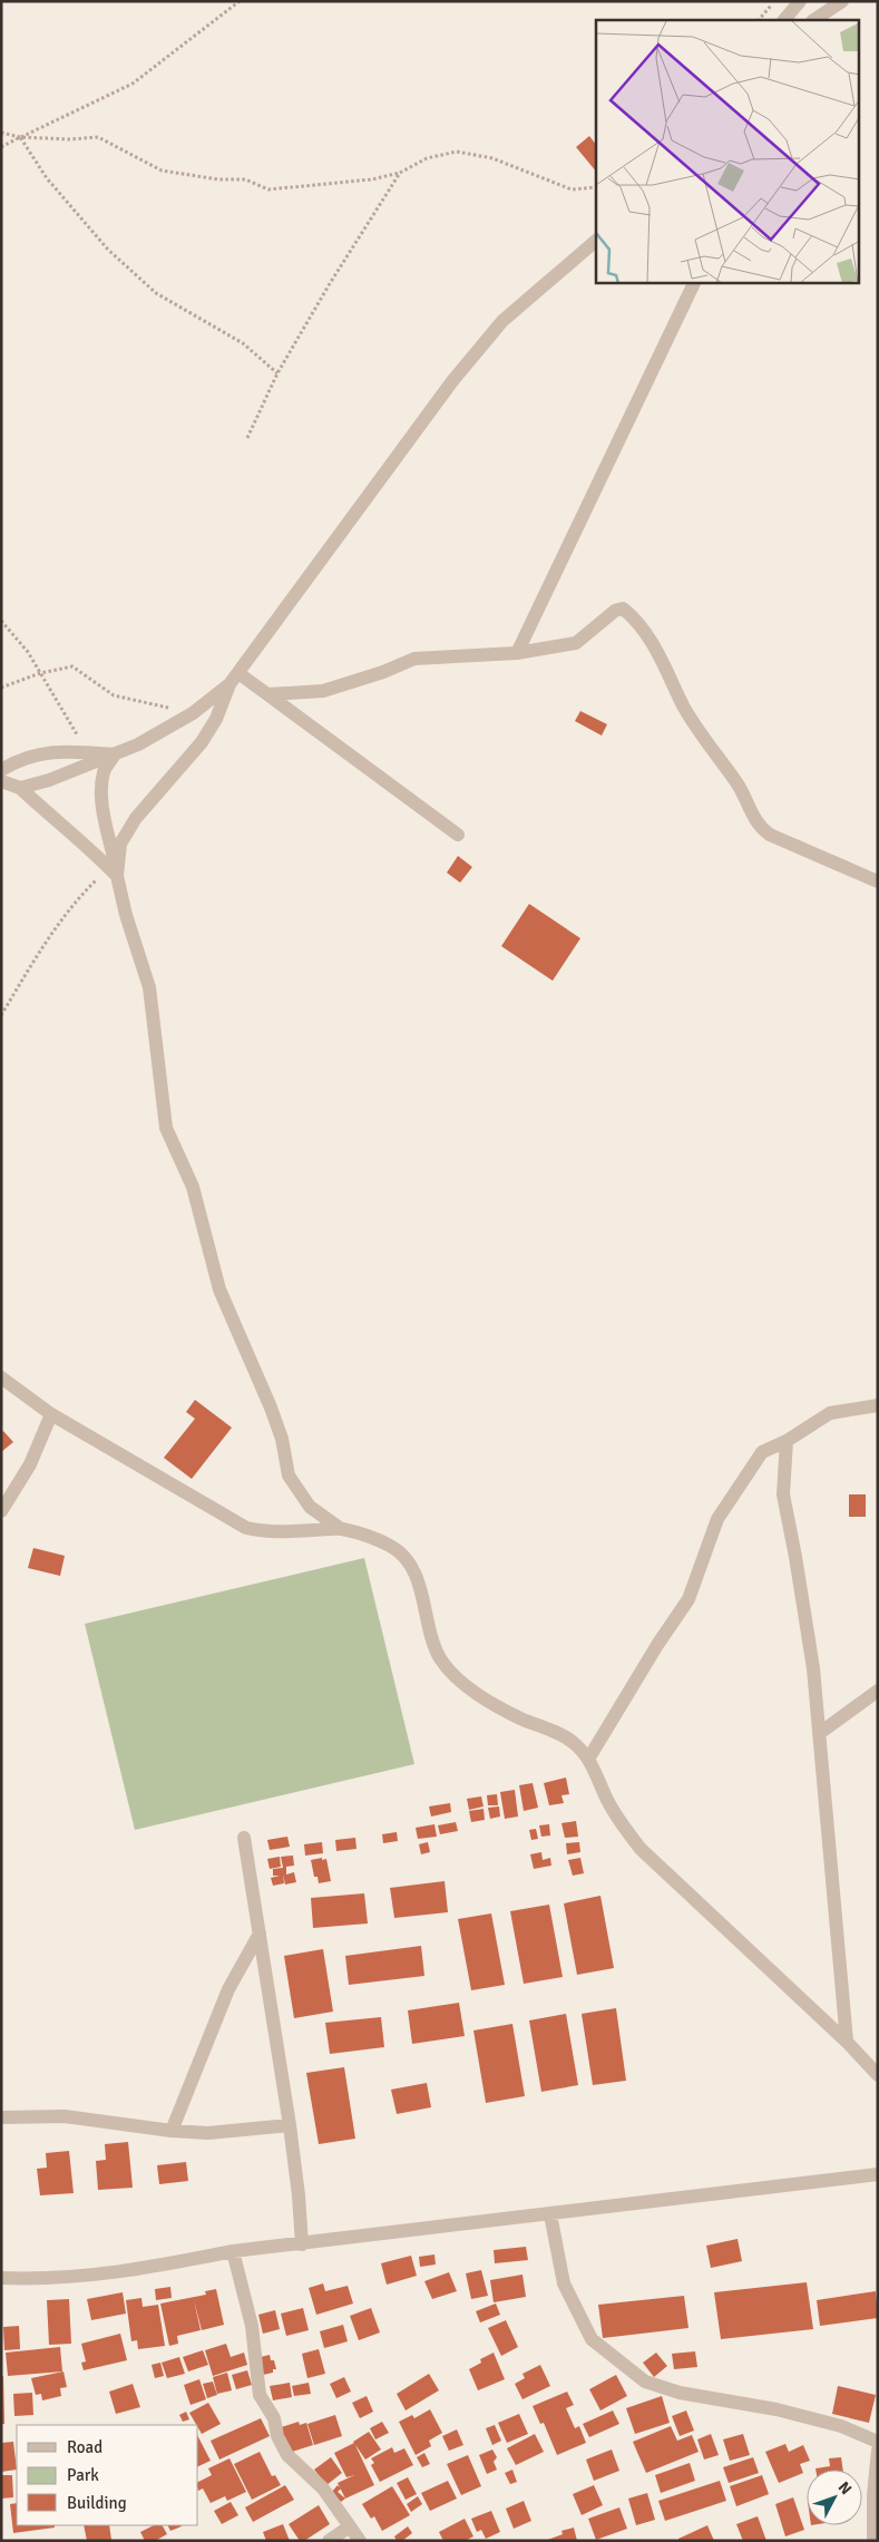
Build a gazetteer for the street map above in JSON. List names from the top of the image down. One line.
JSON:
{"legend":["Road","Park","Building"],"north":"top right"}
